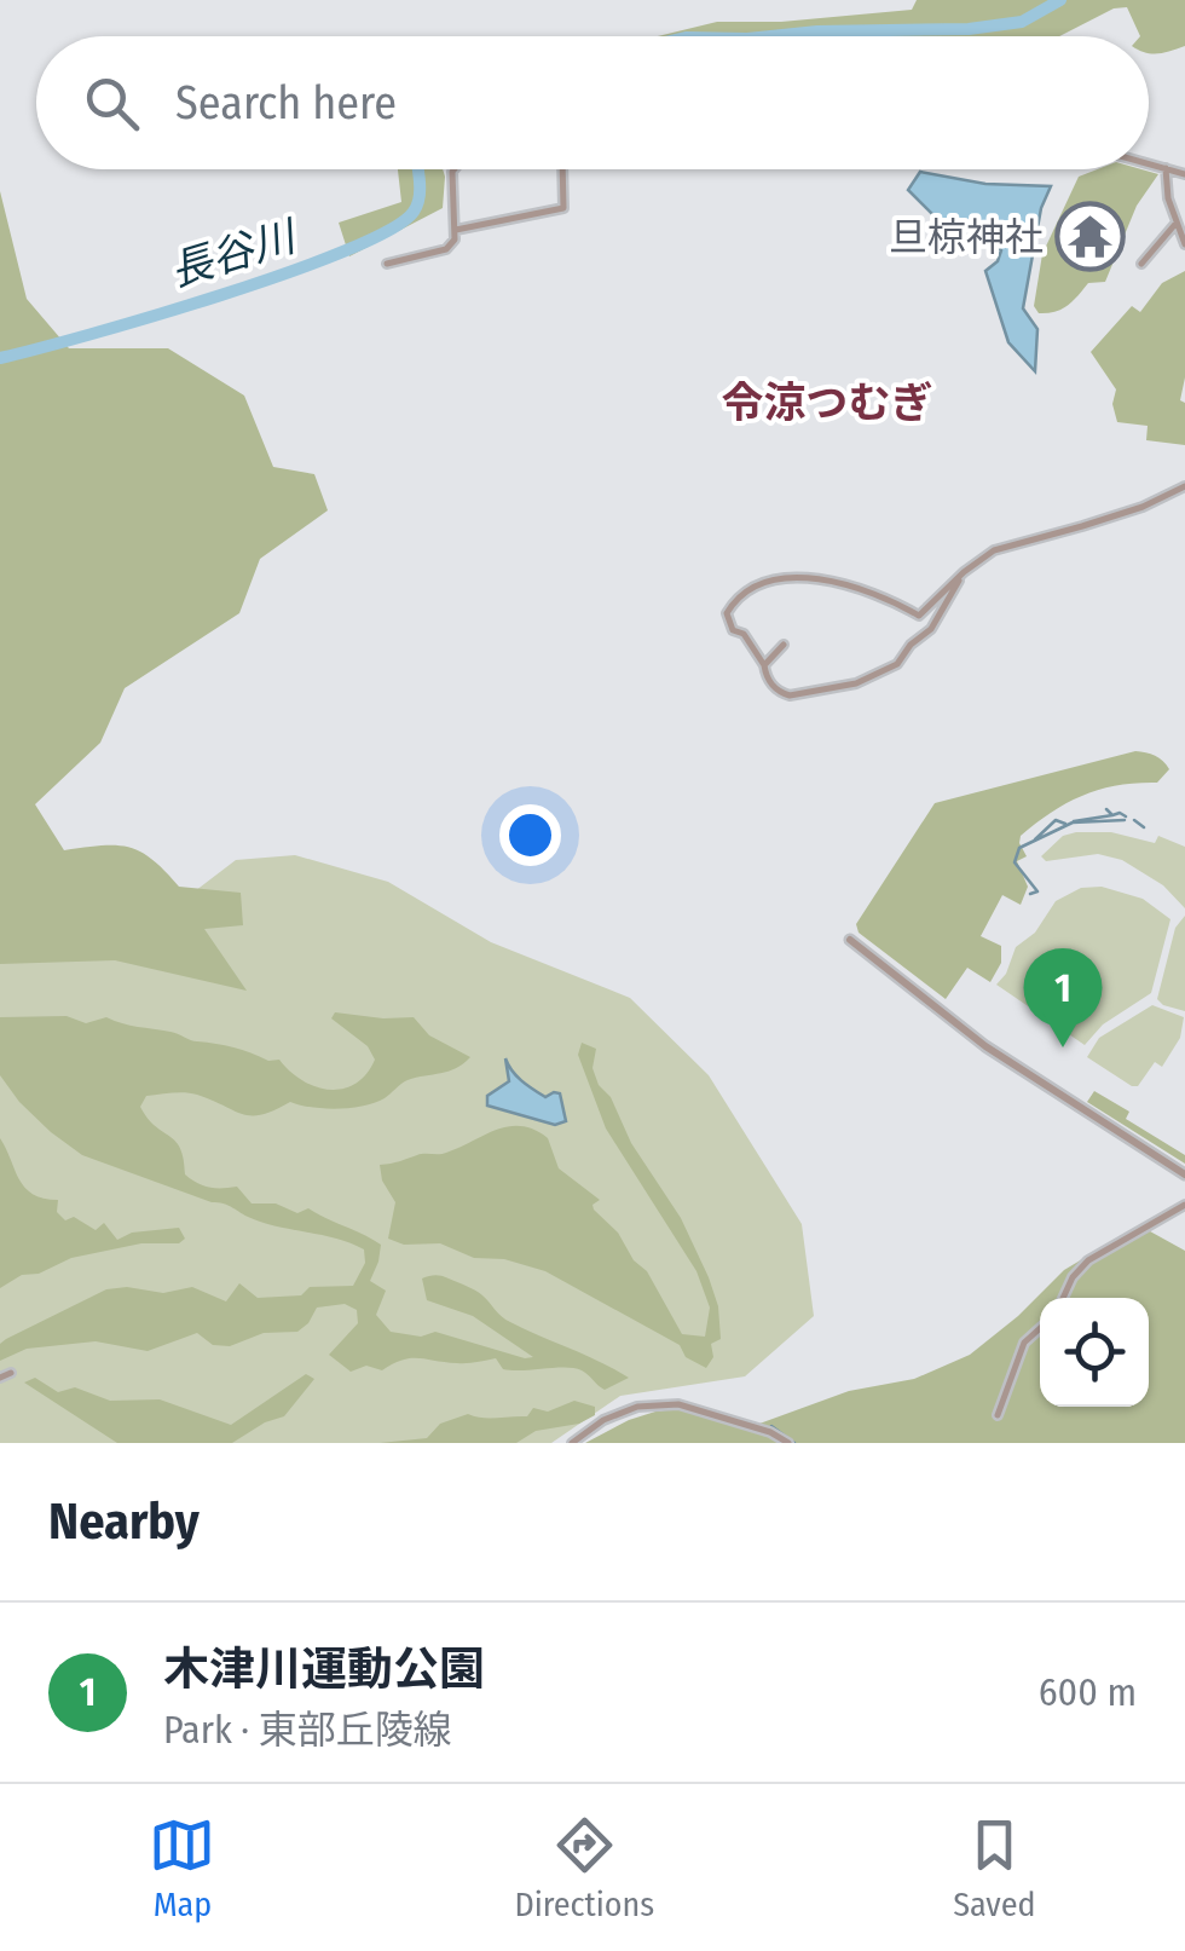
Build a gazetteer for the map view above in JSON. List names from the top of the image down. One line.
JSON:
{"districts":["令涼つむぎ"],"water":["長谷川"],"places":{"temple":["旦椋神社"]},"page":{"search":"Search here","pins":"1","heading":"Nearby","list":[{"mark":"1","name":"木津川運動公園","note":"Park · 東部丘陵線","value":"600 m"}],"nav":["Map","Directions","Saved"]}}
